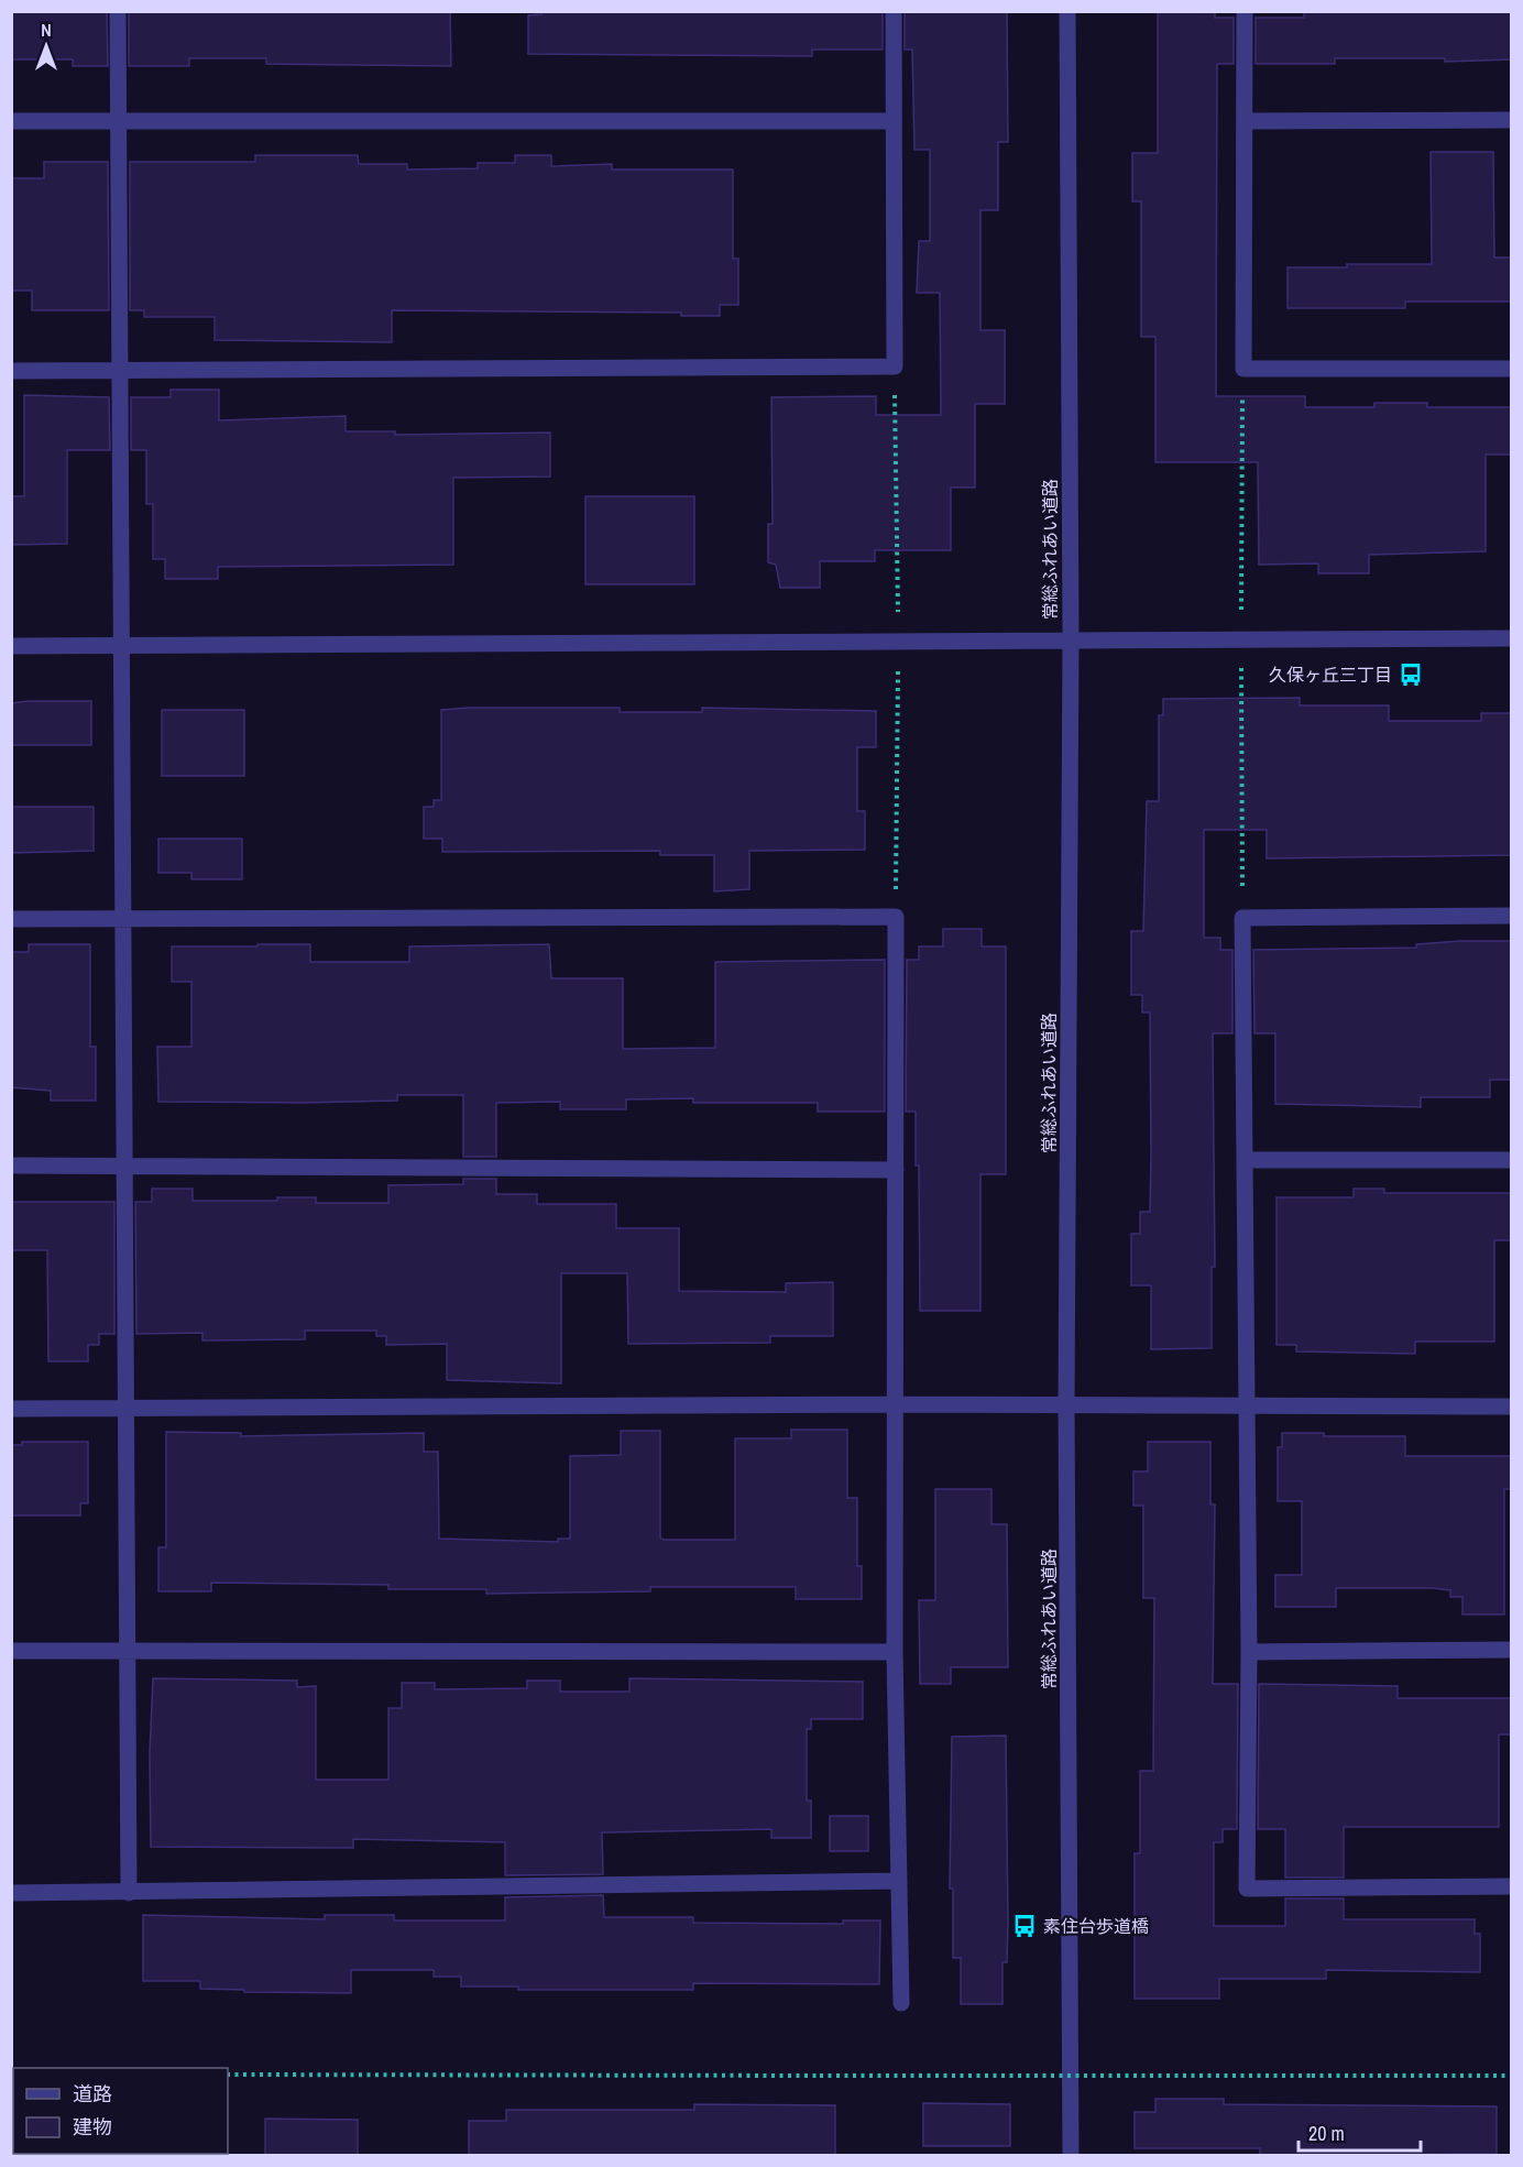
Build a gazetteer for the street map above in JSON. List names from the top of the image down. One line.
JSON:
{"streets":{"street":["常総ふれあい道路"]},"places":{"bus stop":["久保ヶ丘三丁目","素住台歩道橋"]},"legend":["道路","建物"],"scale_bar":"20 m","north":"top"}
